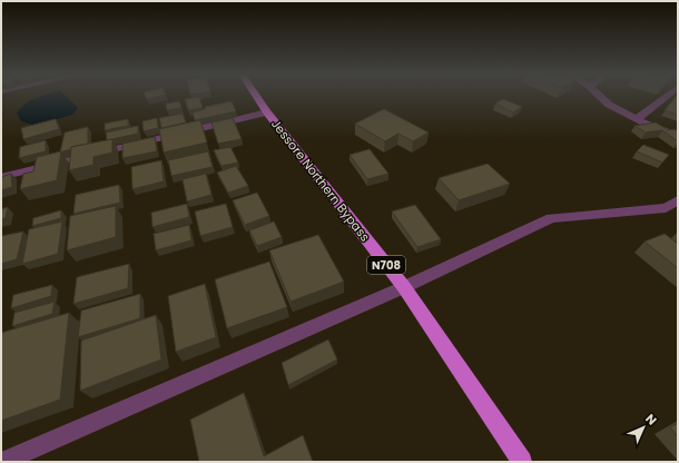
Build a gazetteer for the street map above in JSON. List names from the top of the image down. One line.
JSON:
{"streets":{"highway":["Jessore Northern Bypass","N708"]},"north":"top right"}
